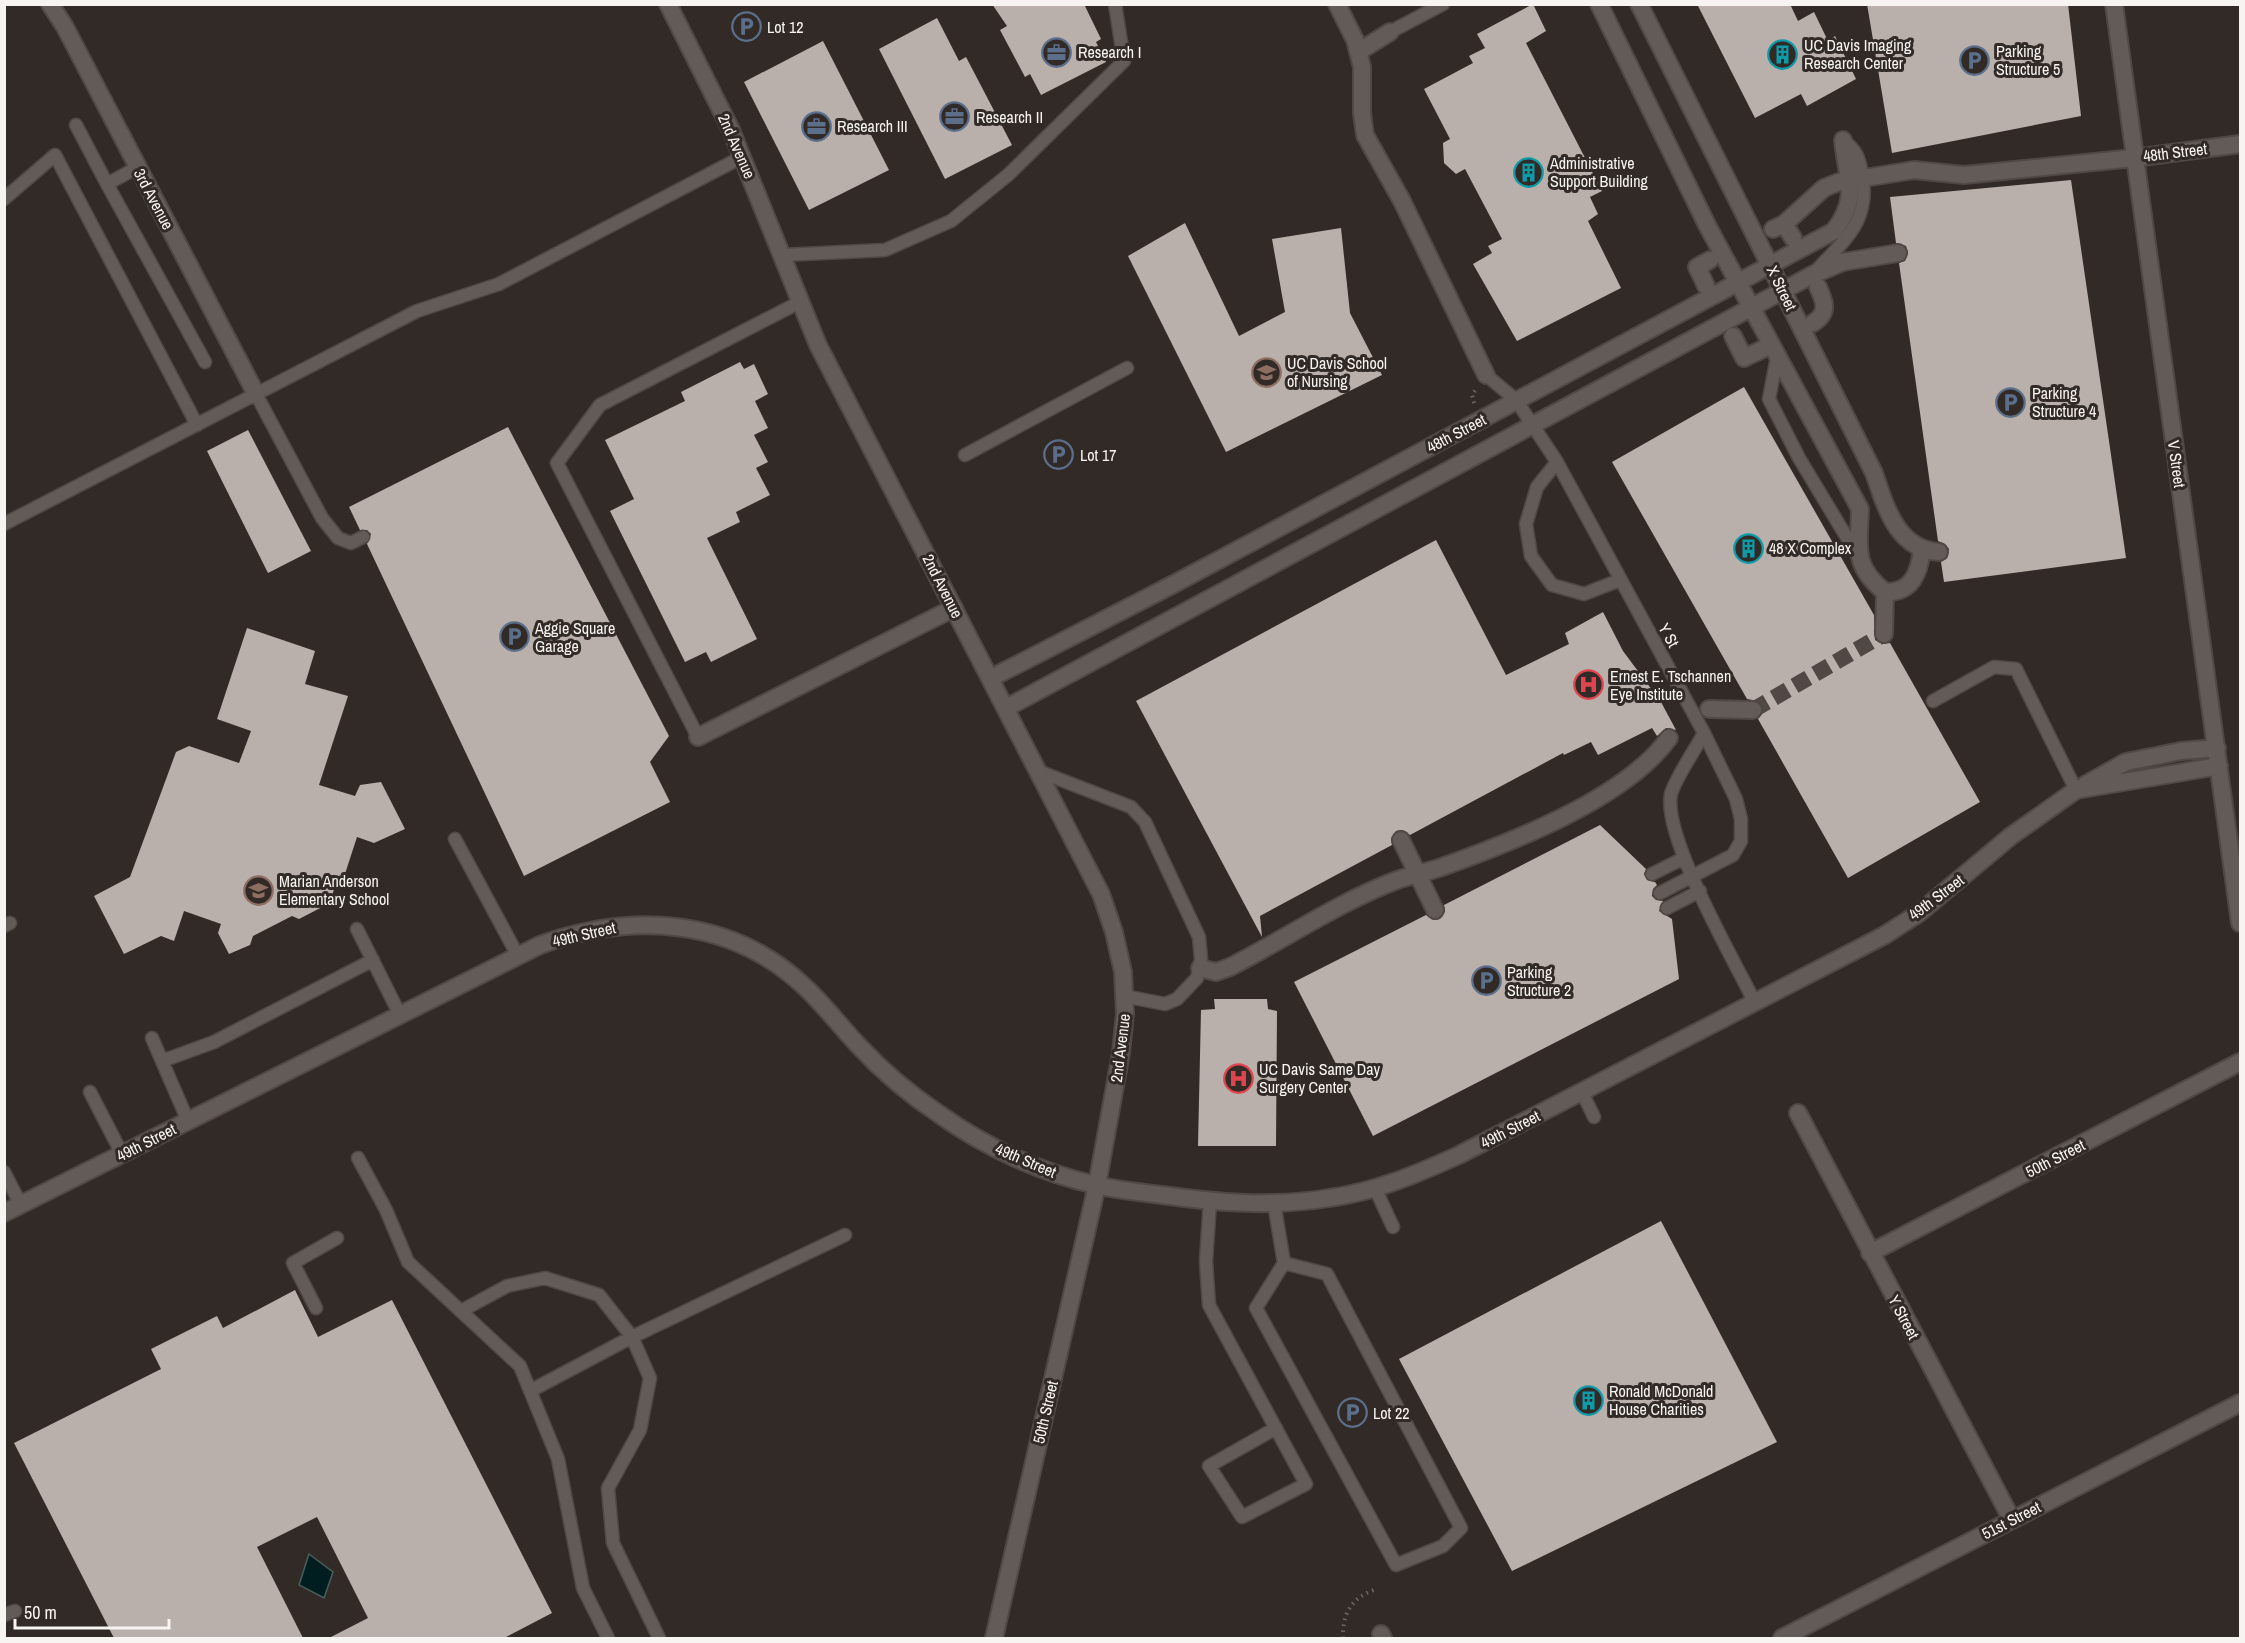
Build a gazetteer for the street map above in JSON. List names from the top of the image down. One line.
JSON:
{"streets":{"street":["2nd Avenue","48th Street","3rd Avenue","X Street","V Street","49th Street","50th Street","Y Street","51st Street"],"lane":["Y St"]},"crossings":[["2nd Avenue","48th Street"],["2nd Avenue","49th Street"],["2nd Avenue","50th Street"],["48th Street","X Street"],["48th Street","V Street"],["48th Street","Y St"],["V Street","49th Street"],["49th Street","50th Street"],["50th Street","Y Street"],["Y Street","51st Street"]],"places":{"parking":["Lot 12","Parking Structure 5","Parking Structure 4","Lot 17","Aggie Square Garage","Parking Structure 2","Lot 22"],"office":["Research I","Research II","Research III"],"building":["UC Davis Imaging Research Center","Administrative Support Building","48 X Complex","Ronald McDonald House Charities"],"school or university":["UC Davis School of Nursing","Marian Anderson Elementary School"],"hospital":["Ernest E. Tschannen Eye Institute","UC Davis Same Day Surgery Center"]},"scale_bar":"50 m"}
